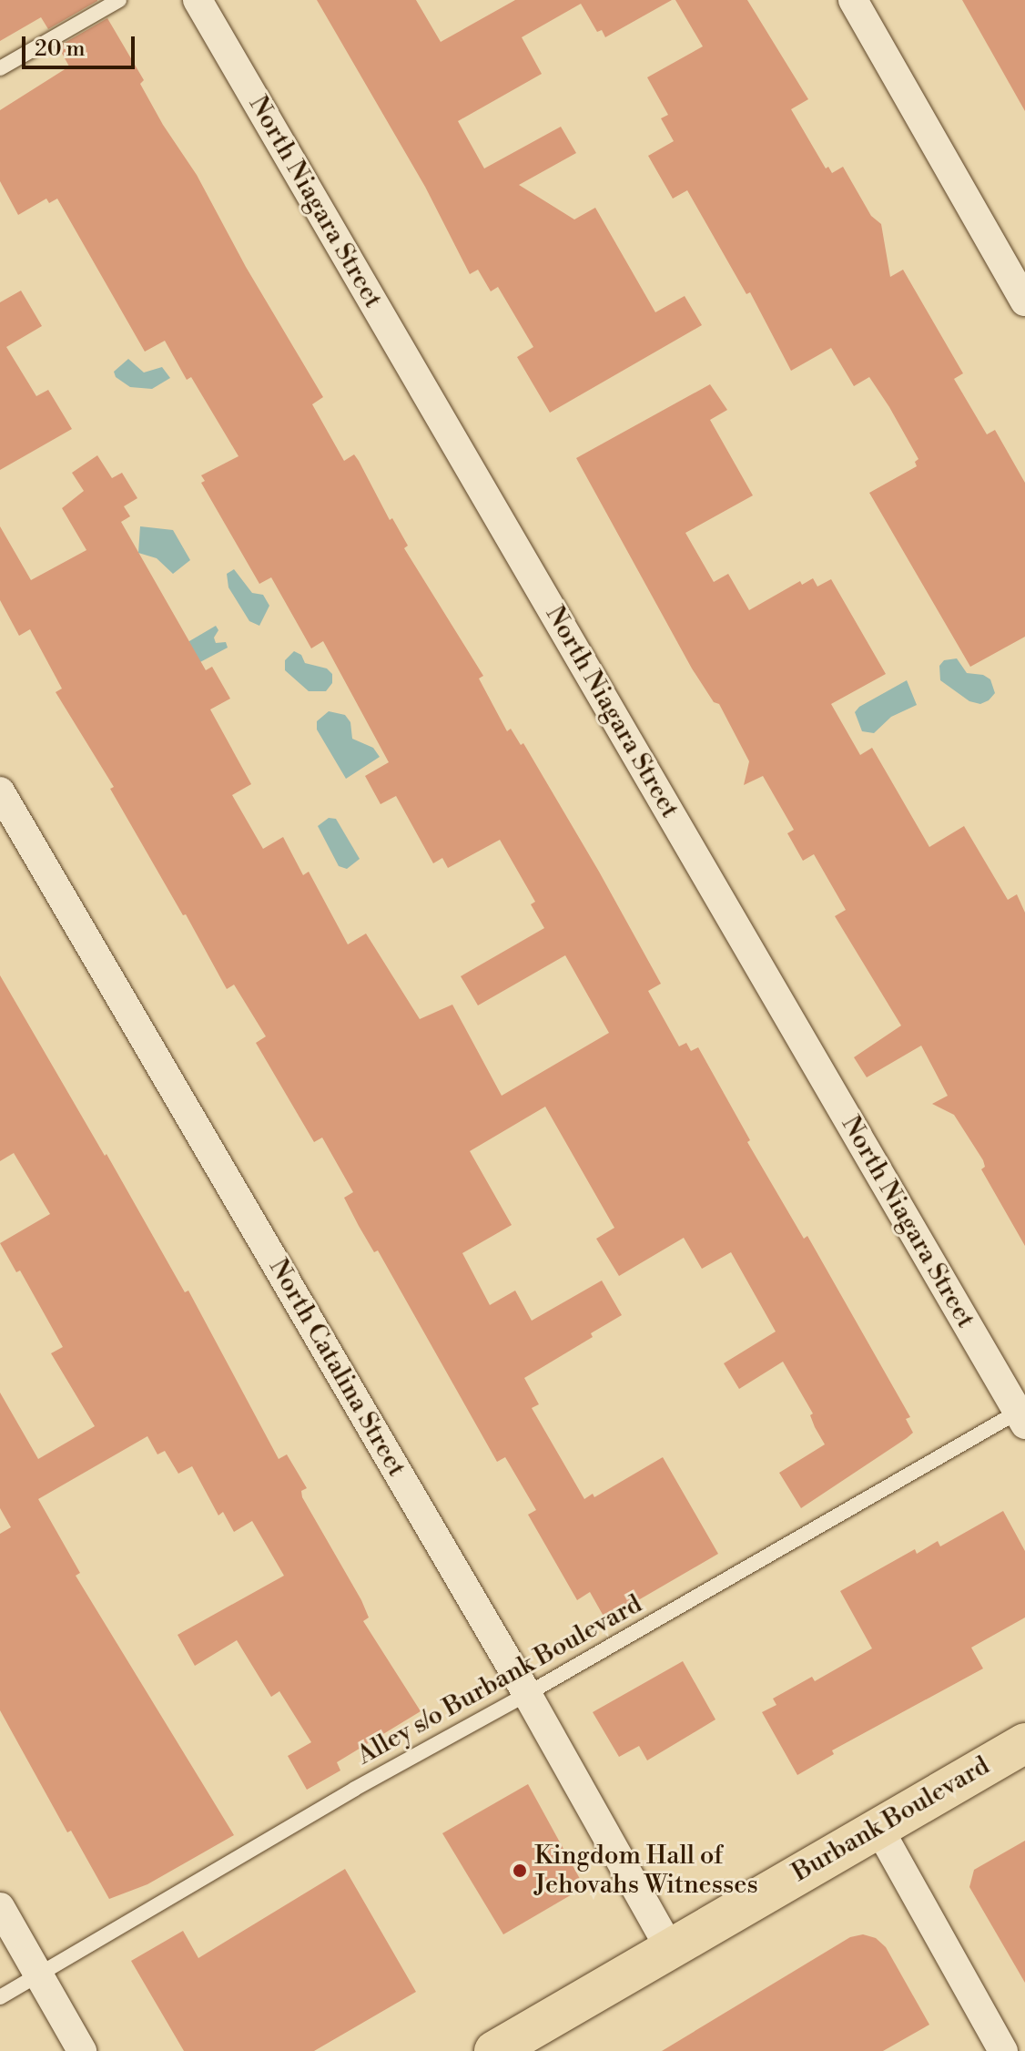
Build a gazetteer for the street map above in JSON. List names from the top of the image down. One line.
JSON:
{"streets":{"main road":["Burbank Boulevard"],"street":["North Niagara Street","North Catalina Street"],"lane":["Alley s/o Burbank Boulevard"]},"crossings":[["North Niagara Street","Alley s/o Burbank Boulevard"],["North Catalina Street","Alley s/o Burbank Boulevard"],["North Catalina Street","Burbank Boulevard"]],"places":["Kingdom Hall of Jehovahs Witnesses"],"scale_bar":"20 m"}
